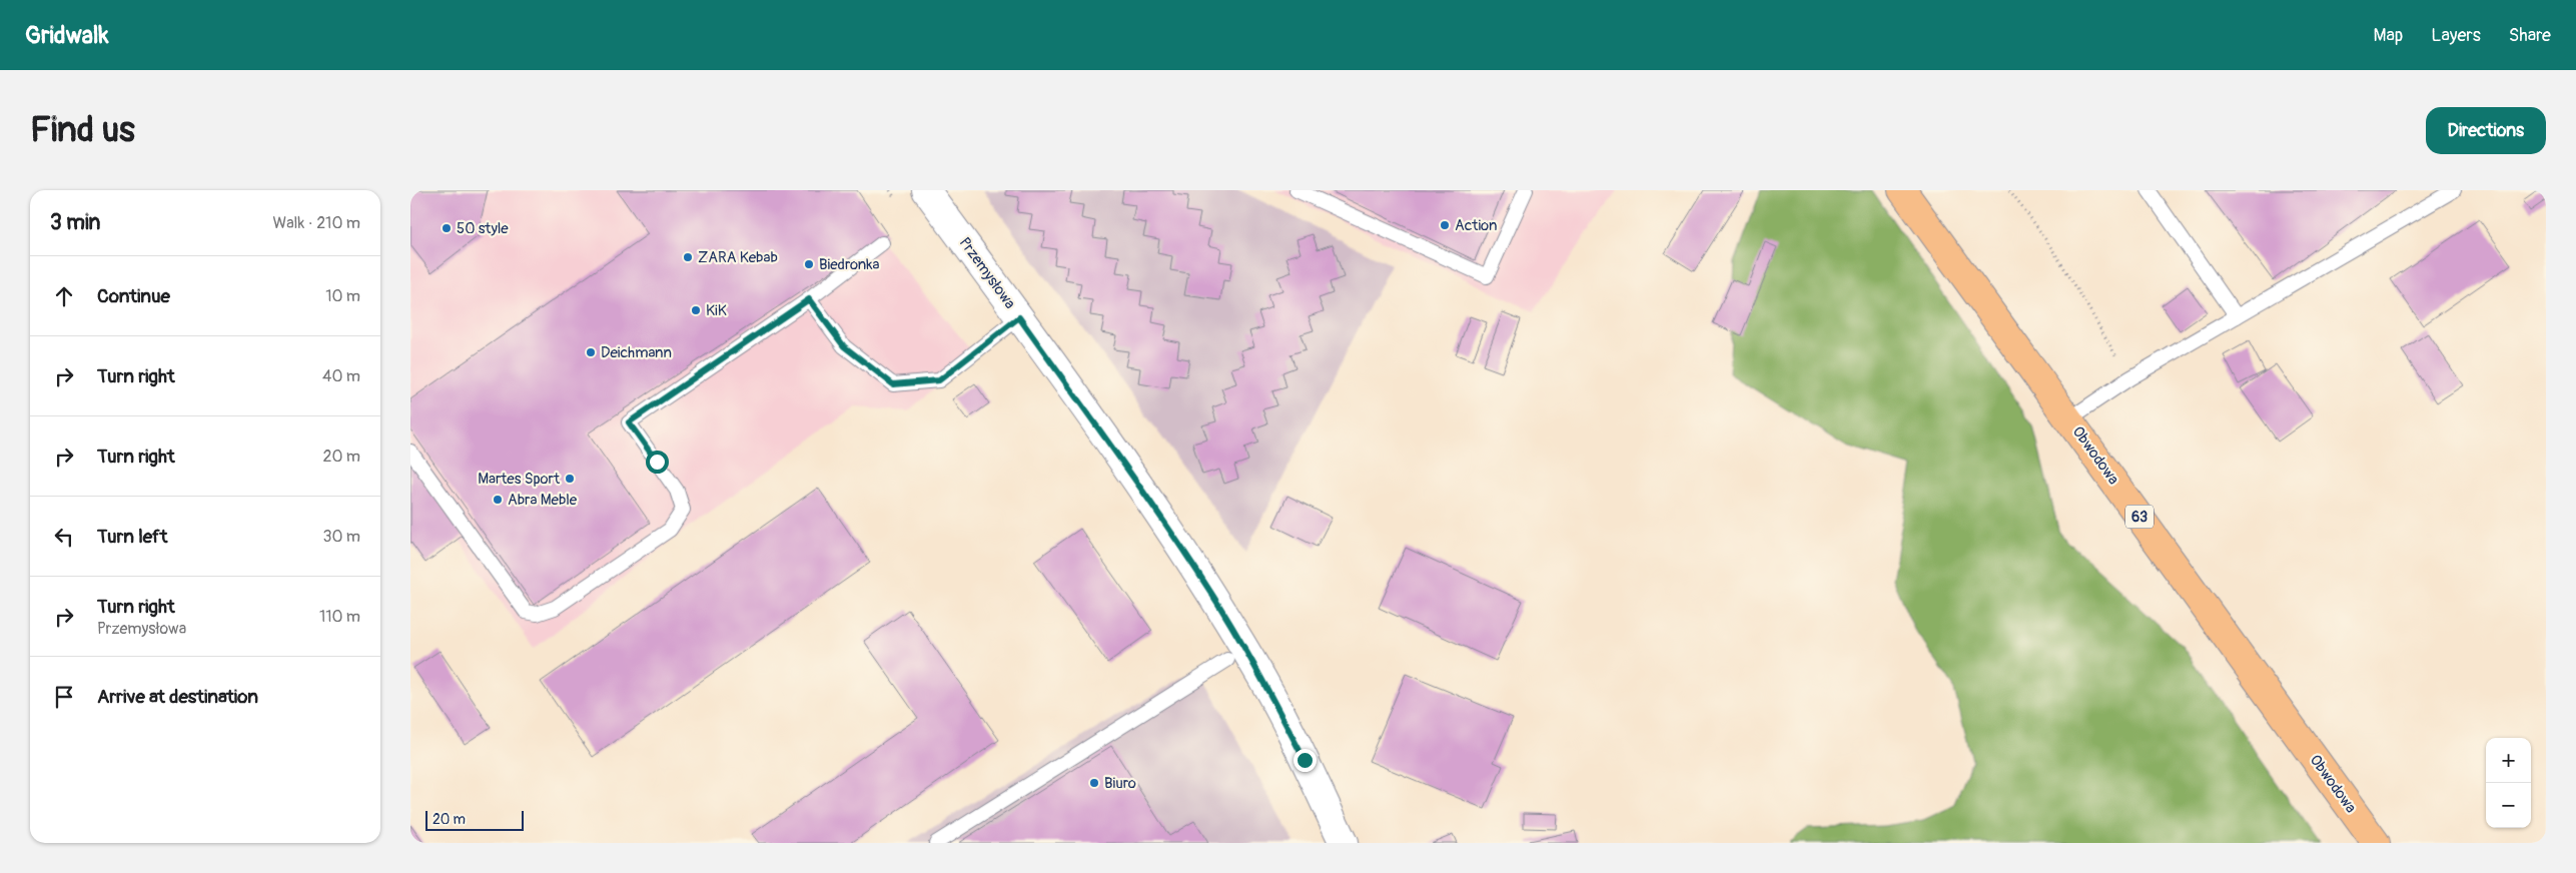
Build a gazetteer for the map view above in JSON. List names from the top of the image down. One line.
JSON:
{"streets":{"main road":["Obwodowa","63"],"street":["Przemysłowa"]},"places":["Action","50 style","ZARA Kebab","Biedronka","KiK","Deichmann","Martes Sport","Abra Meble","Biuro"],"scale_bar":"20 m","page":{"header":"Gridwalk","nav":["Map","Layers","Share"],"buttons":"Directions","title":"Find us","heading":["3 min","Walk · 210 m"],"list":[["Continue","10 m"],["Turn right","40 m"],["Turn right","20 m"],["Turn left","30 m"],["Turn right","Przemysłowa","110 m"],"Arrive at destination"],"map_buttons":["+","−"],"scale":"20 m"}}
